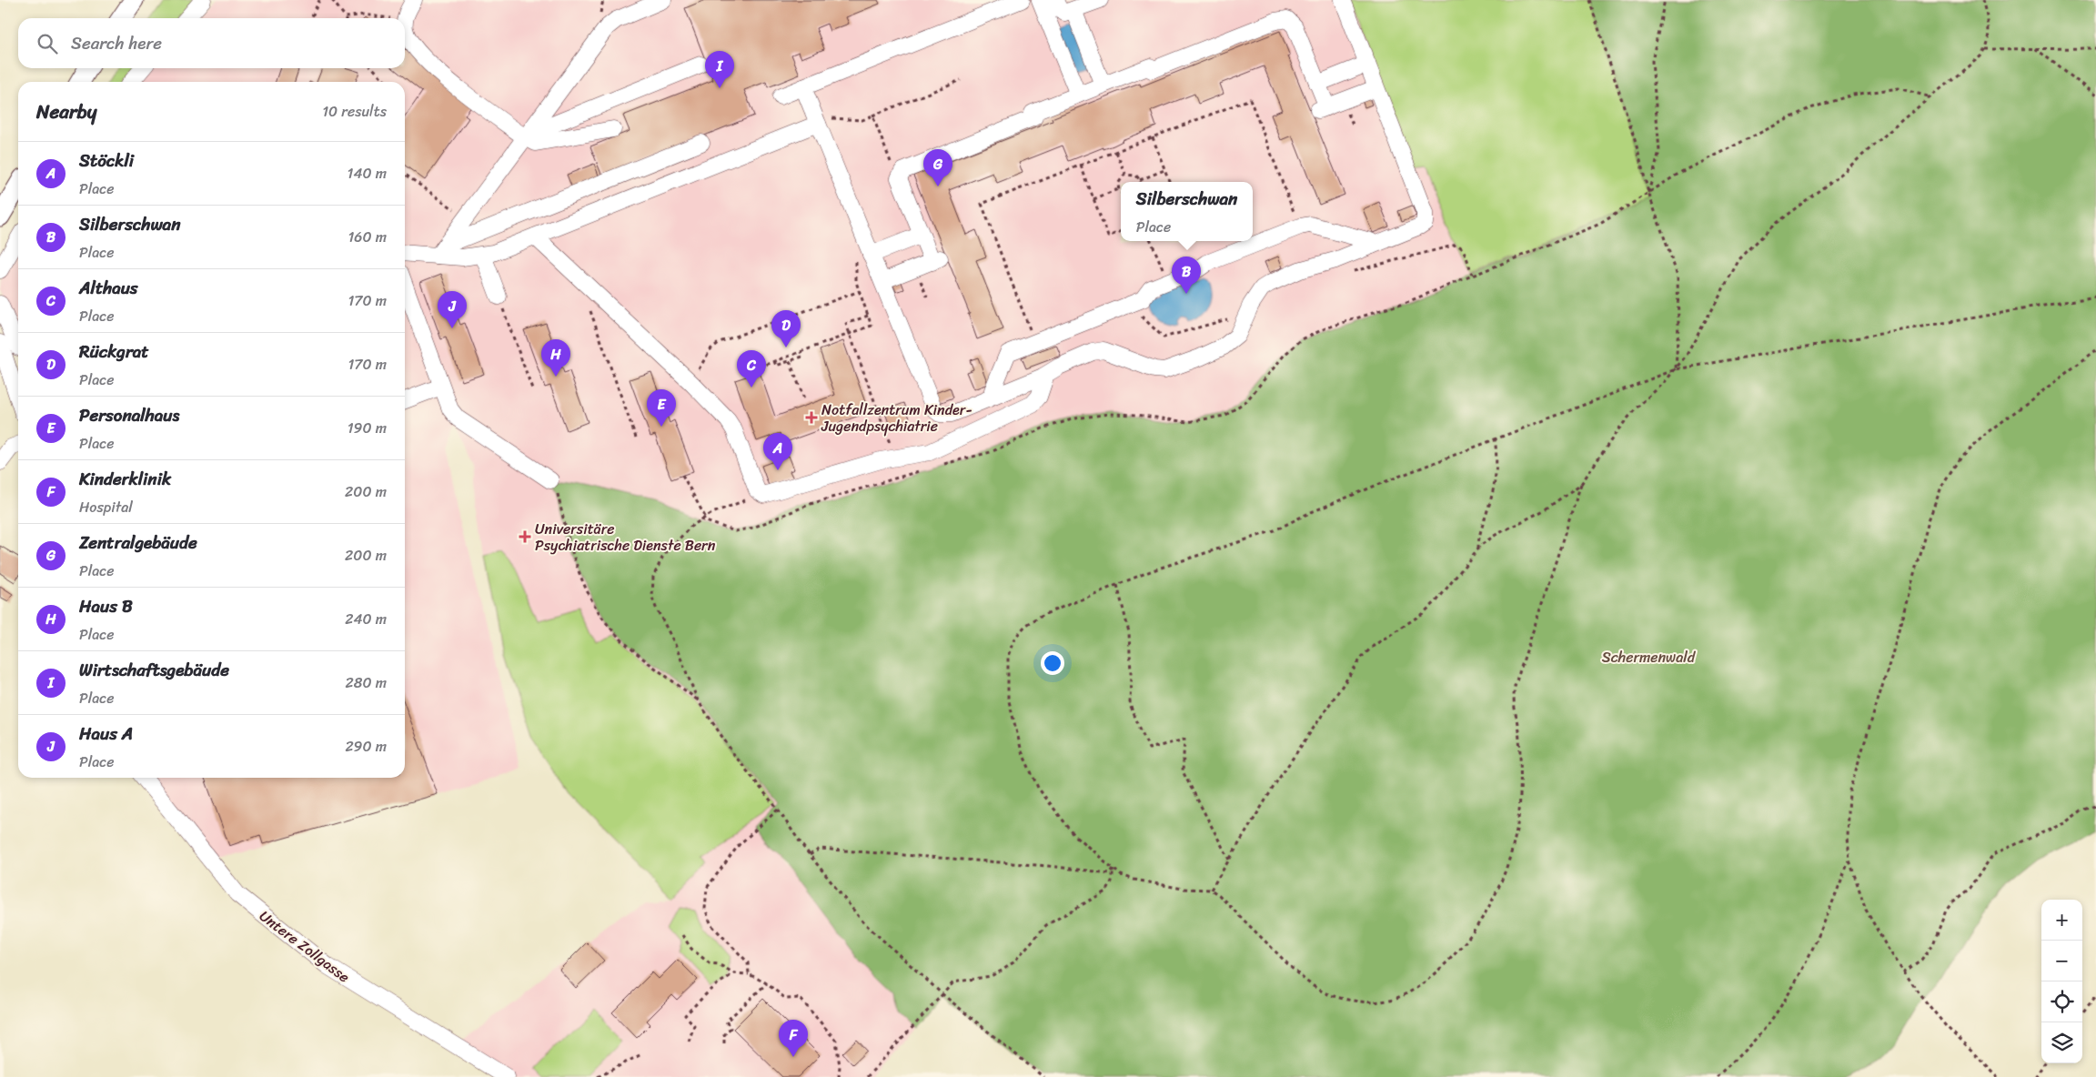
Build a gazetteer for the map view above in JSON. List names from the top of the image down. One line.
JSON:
{"streets":{"street":["Untere Zollgasse"]},"parks":["Schermenwald"],"places":{"health":["Notfallzentrum Kinder- Jugendpsychiatrie","Universitäre Psychiatrische Dienste Bern"]},"page":{"search":"Search here","pins":["I","G","B","J","D","H","C","E","A","F"],"heading":["Nearby","10 results"],"list":[{"mark":"A","name":"Stöckli","note":"Place","value":"140 m"},{"mark":"B","name":"Silberschwan","note":"Place","value":"160 m"},{"mark":"C","name":"Althaus","note":"Place","value":"170 m"},{"mark":"D","name":"Rückgrat","note":"Place","value":"170 m"},{"mark":"E","name":"Personalhaus","note":"Place","value":"190 m"},{"mark":"F","name":"Kinderklinik","note":"Hospital","value":"200 m"},{"mark":"G","name":"Zentralgebäude","note":"Place","value":"200 m"},{"mark":"H","name":"Haus B","note":"Place","value":"240 m"},{"mark":"I","name":"Wirtschaftsgebäude","note":"Place","value":"280 m"},{"mark":"J","name":"Haus A","note":"Place","value":"290 m"}],"popup":["Silberschwan","Place"],"map_buttons":["+","−"]}}
